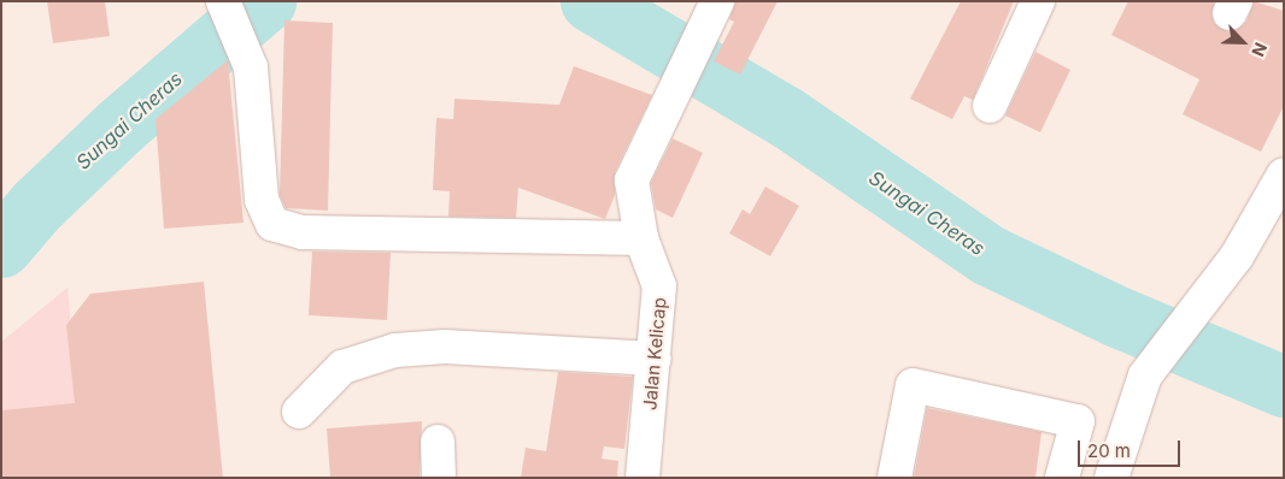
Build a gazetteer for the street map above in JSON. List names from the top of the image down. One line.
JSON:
{"streets":{"street":["Jalan Kelicap"]},"water":["Sungai Cheras"],"scale_bar":"20 m","north":"bottom right"}
